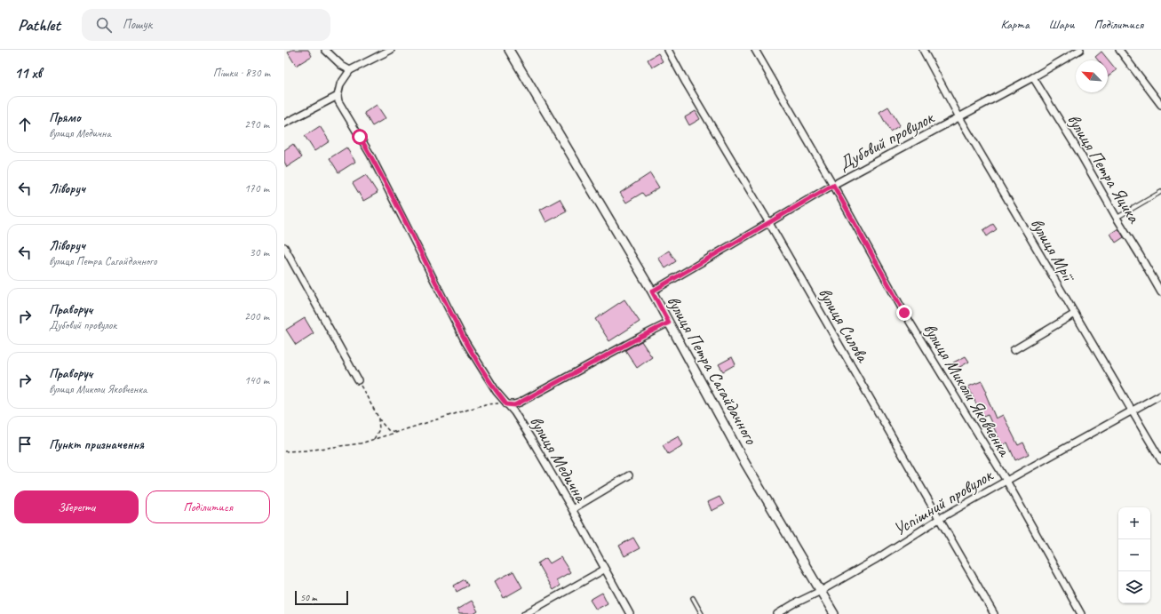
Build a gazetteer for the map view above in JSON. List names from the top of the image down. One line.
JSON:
{"streets":{"street":["Дубовий провулок","вулиця Петра Яцика","вулиця Мрії","вулиця Силова","вулиця Петра Сагайдачного","вулиця Миколи Яковченка","вулиця Медична","Успішний провулок"]},"crossings":[["Дубовий провулок","вулиця Петра Яцика"],["Дубовий провулок","вулиця Мрії"],["Дубовий провулок","вулиця Силова"],["Дубовий провулок","вулиця Петра Сагайдачного"],["Дубовий провулок","вулиця Миколи Яковченка"],["вулиця Мрії","Успішний провулок"],["вулиця Силова","Успішний провулок"],["вулиця Петра Сагайдачного","Успішний провулок"],["вулиця Миколи Яковченка","Успішний провулок"]],"scale_bar":"50 m","north":"top left","page":{"header":"Pathlet","search":"Пошук","nav":["Карта","Шари","Поділитися"],"heading":["11 хв","Пішки · 830 m"],"list":[["Прямо","вулиця Медична","290 m"],["Ліворуч","170 m"],["Ліворуч","вулиця Петра Сагайдачного","30 m"],["Праворуч","Дубовий провулок","200 m"],["Праворуч","вулиця Миколи Яковченка","140 m"],"Пункт призначення"],"buttons":["Зберегти","Поділитися"],"map_buttons":["+","−"],"scale":"50 m"}}
